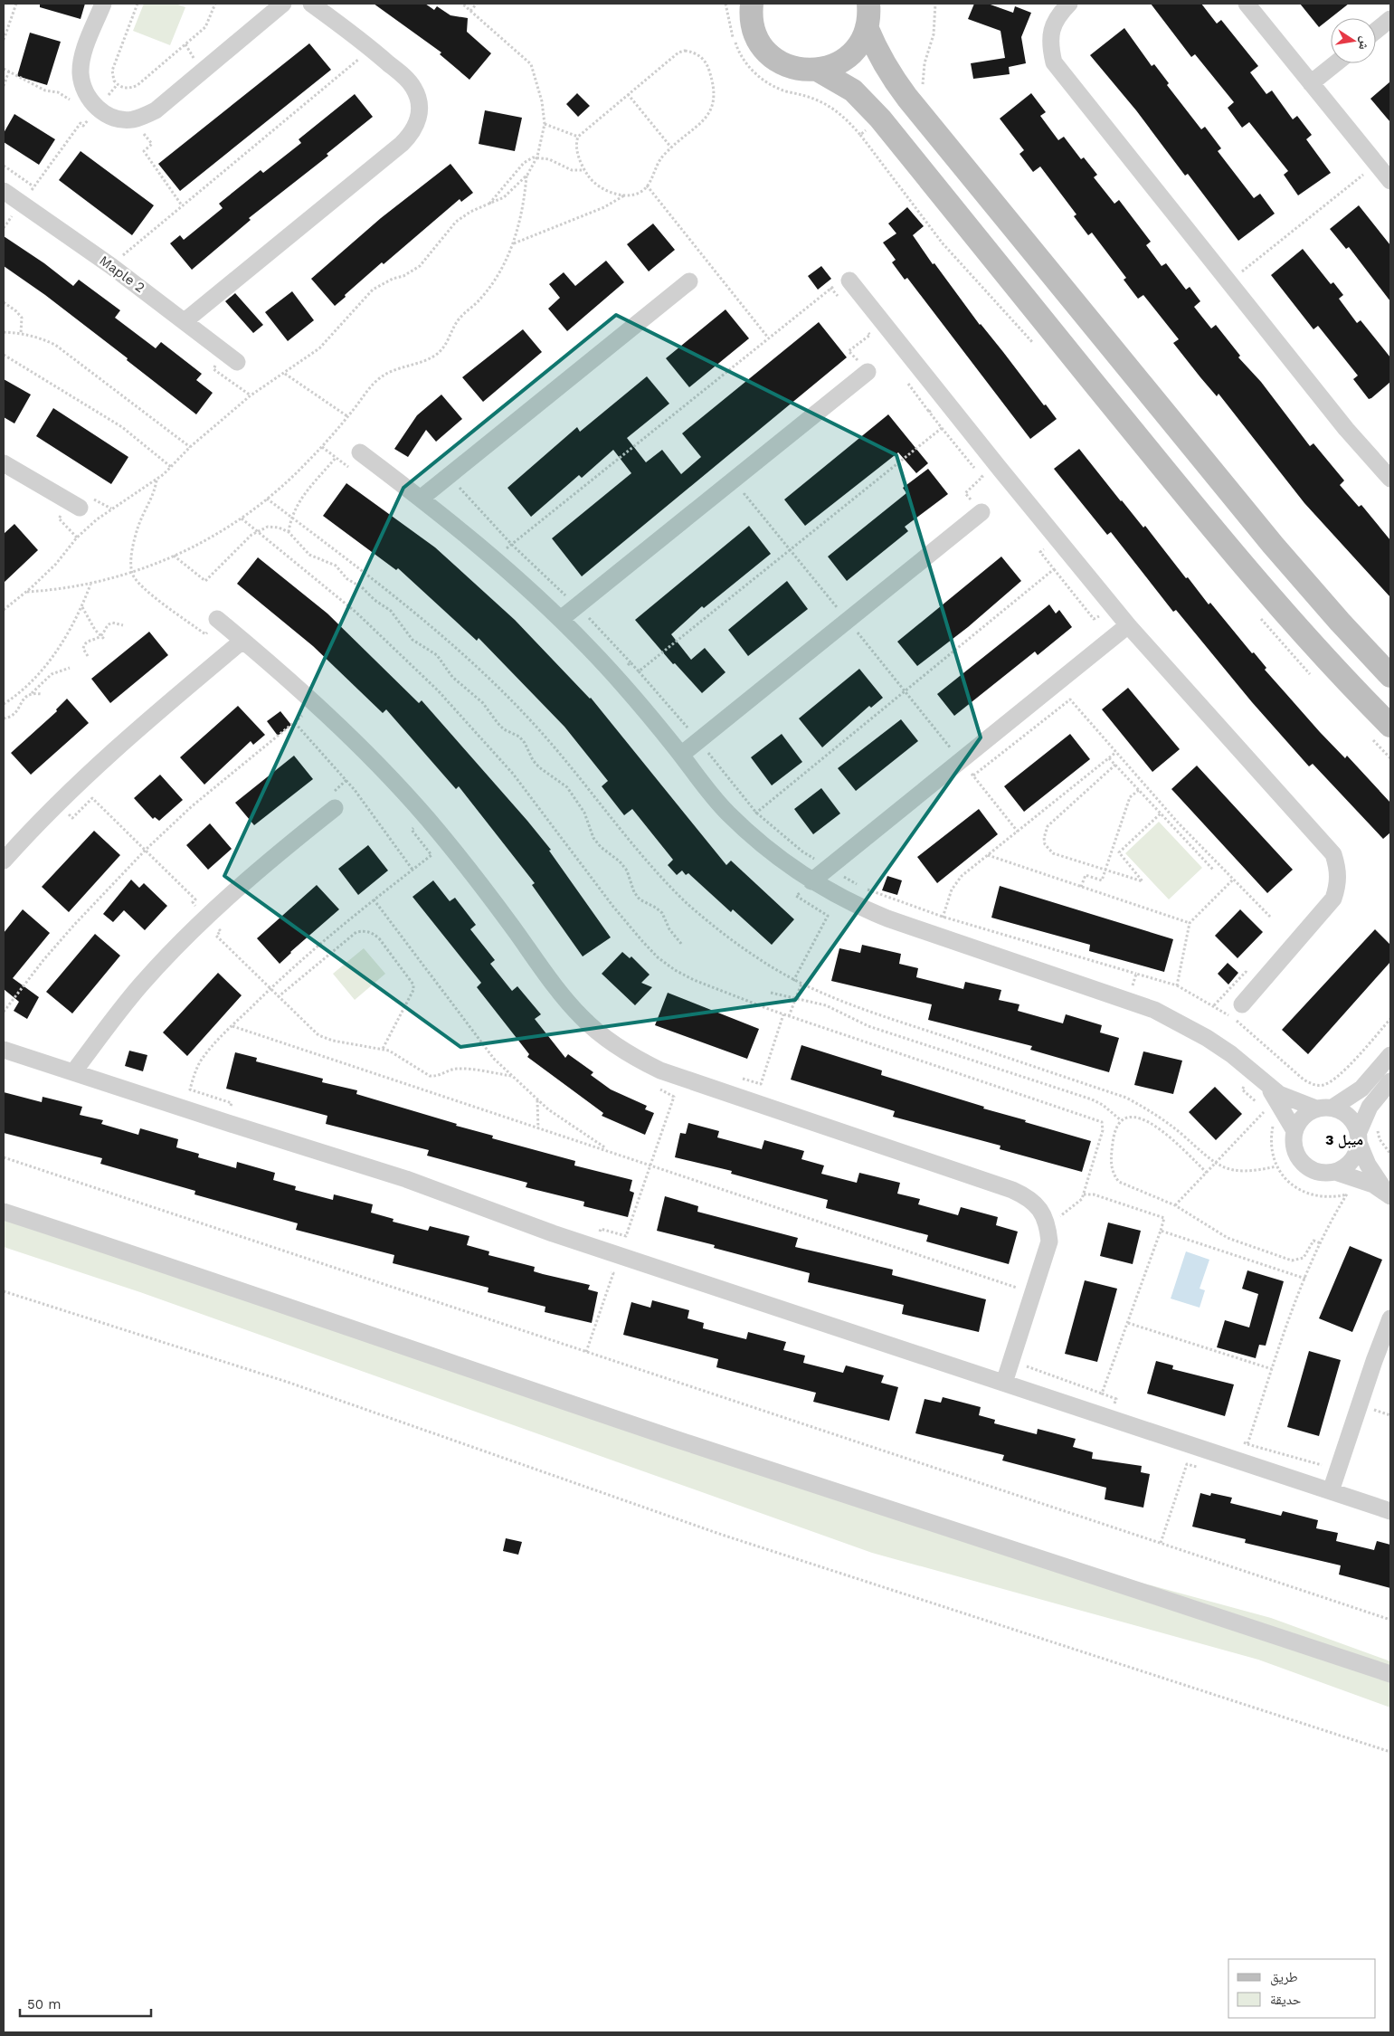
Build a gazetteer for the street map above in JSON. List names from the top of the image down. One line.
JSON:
{"streets":{"street":["Maple 2"]},"districts":["ميبل 3"],"legend":["طريق","حديقة"],"scale_bar":"50 m","north":"right"}
